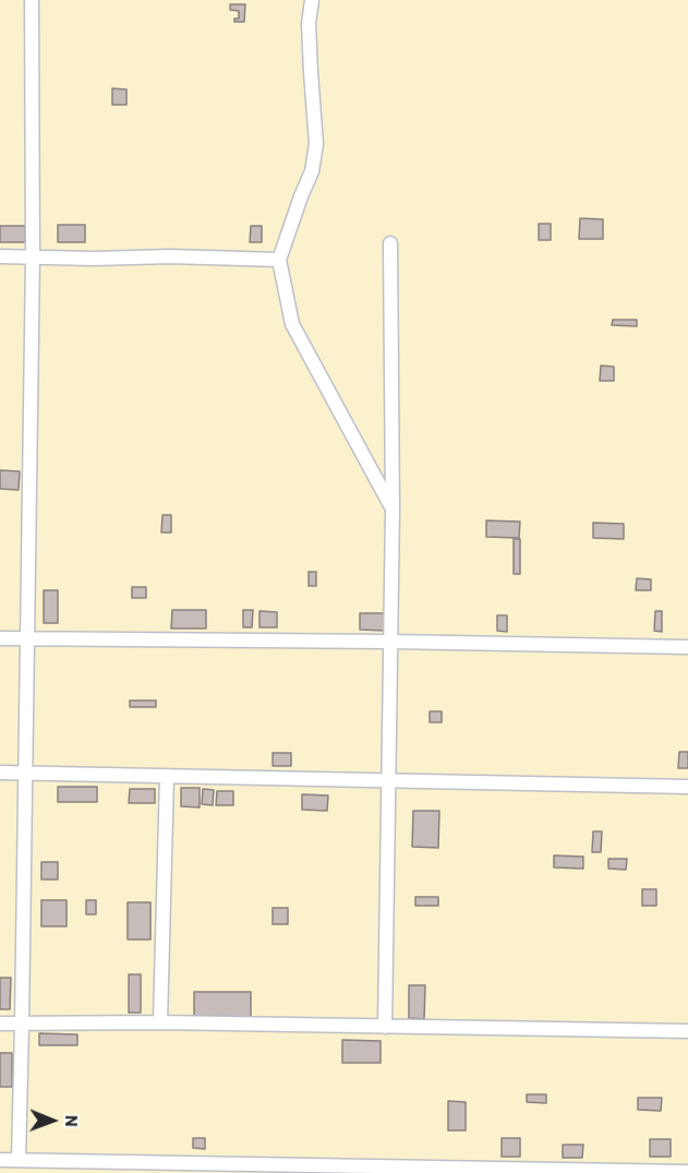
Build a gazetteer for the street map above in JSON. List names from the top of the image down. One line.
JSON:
{"north":"right"}
